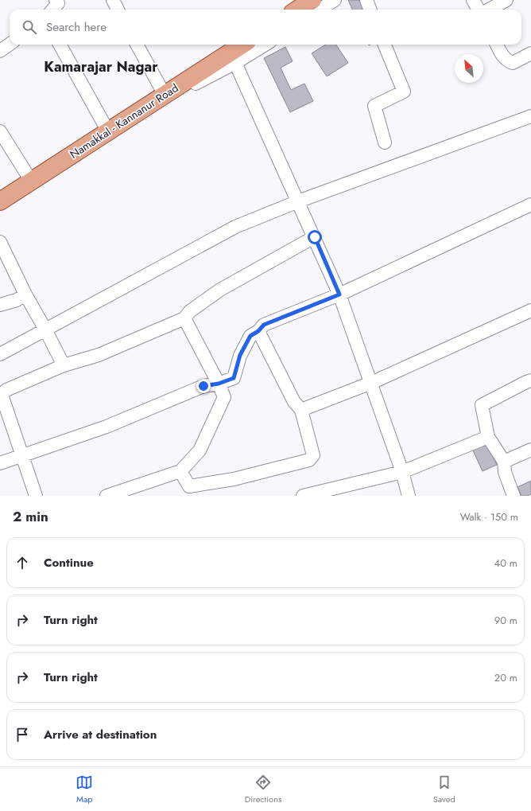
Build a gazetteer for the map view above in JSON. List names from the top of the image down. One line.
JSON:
{"streets":{"main road":["Namakkal - Kannanur Road"]},"districts":["Kamarajar Nagar"],"north":"top left","page":{"search":"Search here","heading":["2 min","Walk · 150 m"],"list":[["Continue","40 m"],["Turn right","90 m"],["Turn right","20 m"],"Arrive at destination"],"nav":["Map","Directions","Saved"]}}
